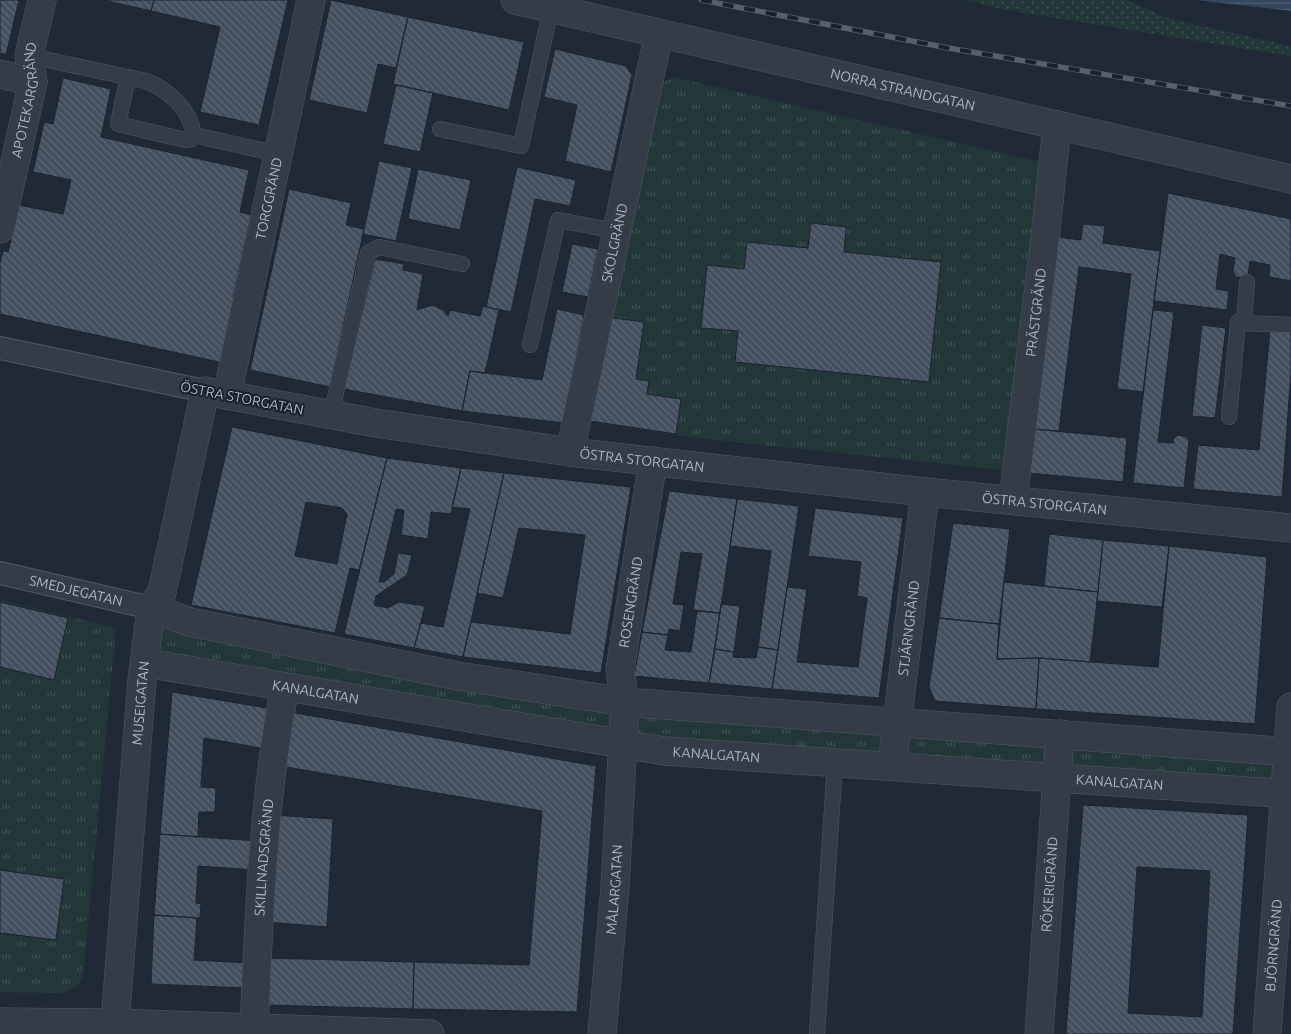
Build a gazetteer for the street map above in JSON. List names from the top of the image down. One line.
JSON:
{"streets":{"street":["NORRA STRANDGATAN","APOTEKARGRÄND","TORGGRÄND","SKOLGRÄND","PRÄSTGRÄND","ÖSTRA STORGATAN","SMEDJEGATAN","ROSENGRÄND","STJÄRNGRÄND","KANALGATAN","MUSEIGATAN","SKILLNADSGRÄND","RÖKERIGRÄND","MÅLARGATAN","BJÖRNGRÄND"]},"crossings":[["NORRA STRANDGATAN","SKOLGRÄND"],["NORRA STRANDGATAN","PRÄSTGRÄND"],["TORGGRÄND","ÖSTRA STORGATAN"],["TORGGRÄND","MUSEIGATAN"],["SKOLGRÄND","ÖSTRA STORGATAN"],["PRÄSTGRÄND","ÖSTRA STORGATAN"],["ÖSTRA STORGATAN","ROSENGRÄND"],["ÖSTRA STORGATAN","STJÄRNGRÄND"],["ÖSTRA STORGATAN","MUSEIGATAN"],["SMEDJEGATAN","MUSEIGATAN"],["ROSENGRÄND","KANALGATAN"],["ROSENGRÄND","MÅLARGATAN"],["STJÄRNGRÄND","KANALGATAN"],["KANALGATAN","MUSEIGATAN"],["KANALGATAN","SKILLNADSGRÄND"],["KANALGATAN","RÖKERIGRÄND"],["KANALGATAN","MÅLARGATAN"],["KANALGATAN","BJÖRNGRÄND"]]}
